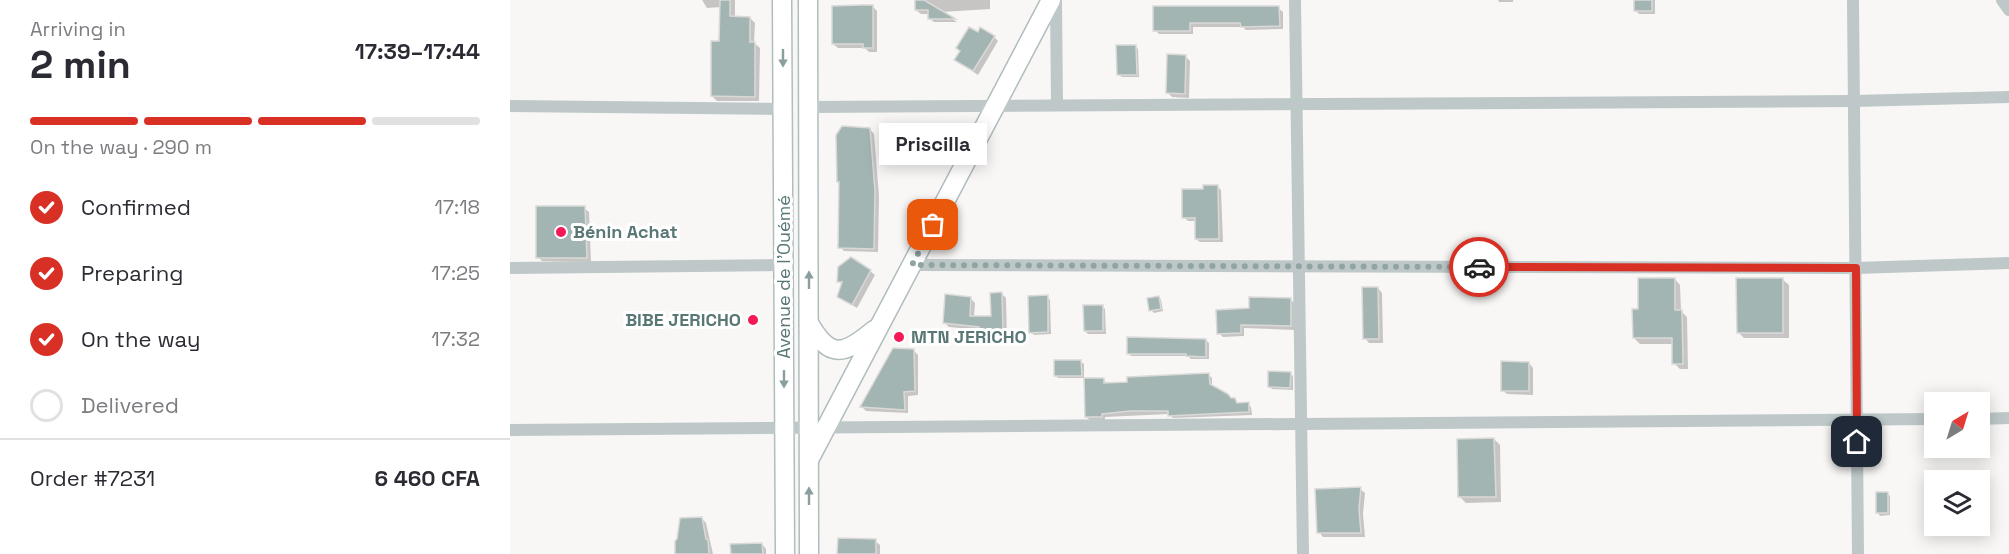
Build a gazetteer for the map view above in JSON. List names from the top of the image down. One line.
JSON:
{"streets":{"main road":["Avenue de l'Ouémé"]},"places":["Priscilla","Bénin Achat","BIBE JERICHO","MTN JERICHO"],"north":"top right","page":{"heading":["2 min","Arriving in","17:39–17:44"],"panel":["Order #7231","6 460 CFA"],"bar":"On the way · 290 m","bubble":"Priscilla","list":[["Confirmed","17:18"],["Preparing","17:25"],["On the way","17:32"],"Delivered"]}}
